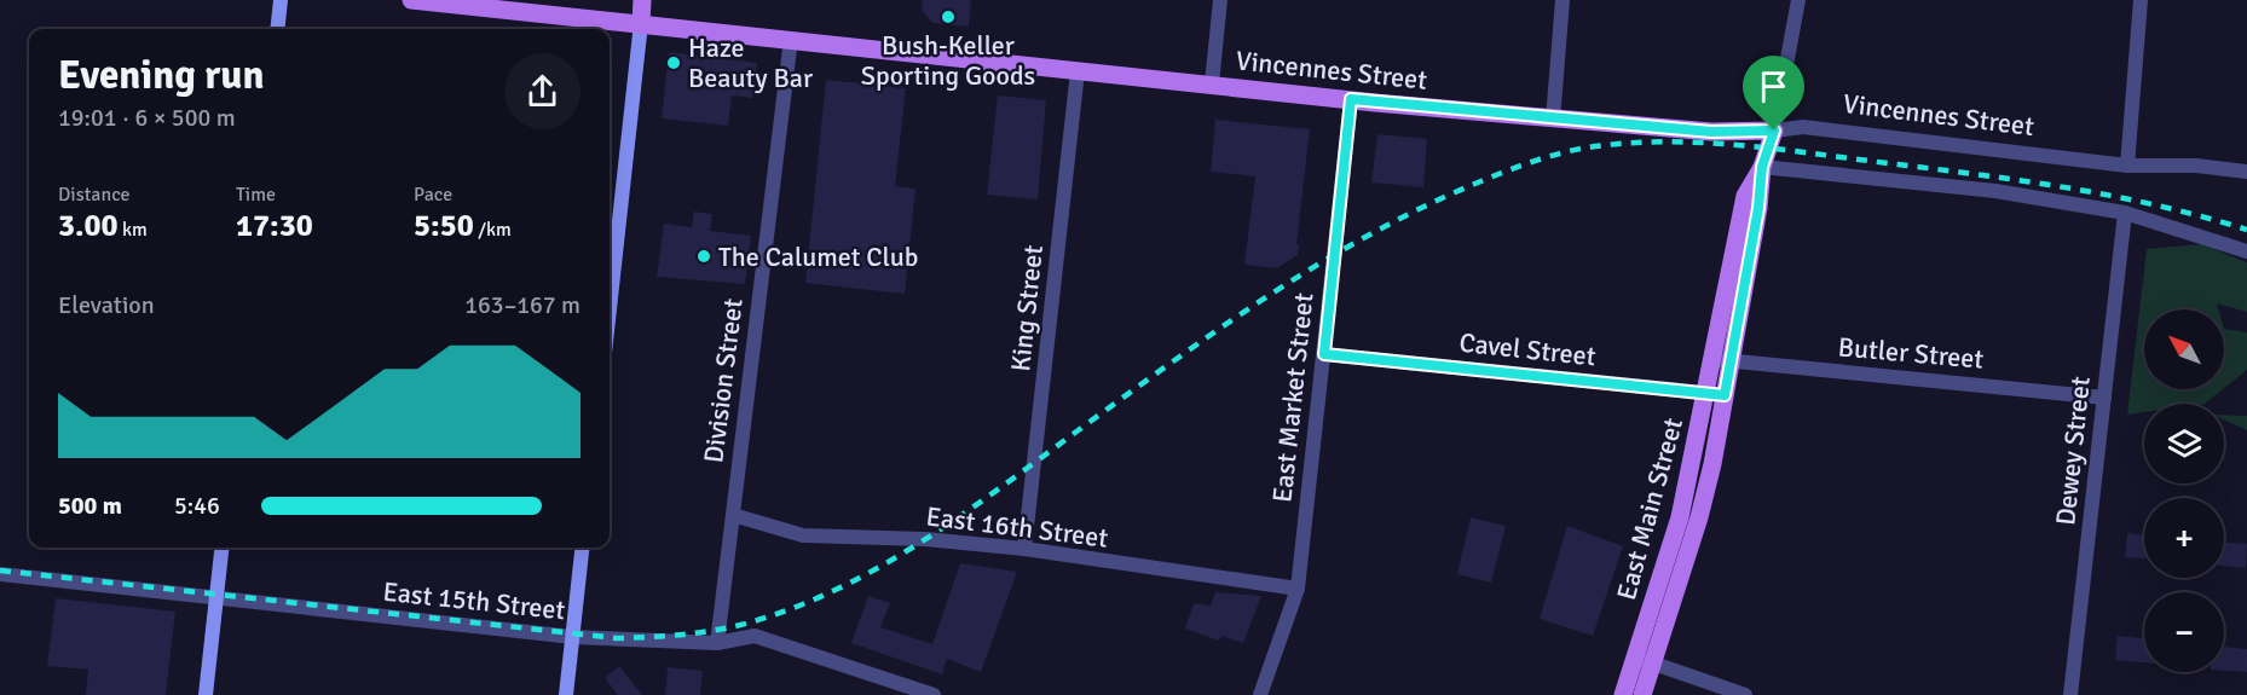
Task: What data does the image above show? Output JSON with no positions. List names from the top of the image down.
{
  "streets": {
    "main road": ["Vincennes Street", "East Main Street"],
    "street": [
      "King Street",
      "Cavel Street",
      "Butler Street",
      "Division Street",
      "East Market Street",
      "Dewey Street",
      "East 16th Street",
      "East 15th Street"
    ]
  },
  "crossings": [
    ["Vincennes Street", "King Street"],
    ["Vincennes Street", "Division Street"],
    ["Vincennes Street", "East Market Street"],
    ["Vincennes Street", "East Main Street"],
    ["King Street", "East 16th Street"],
    ["Cavel Street", "East Market Street"],
    ["Cavel Street", "East Main Street"],
    ["Butler Street", "Dewey Street"],
    ["Butler Street", "East Main Street"],
    ["Division Street", "East 16th Street"],
    ["Division Street", "East 15th Street"],
    ["East Market Street", "East 16th Street"]
  ],
  "places": ["Bush-Keller Sporting Goods", "Haze Beauty Bar", "The Calumet Club"],
  "north": "top left",
  "page": {
    "heading": ["Evening run", "19:01 · 6 × 500 m"],
    "stats": [
      ["Distance", "3.00 km"],
      ["Time", "17:30"],
      ["Pace", "5:50 /km"]
    ],
    "chart": ["Elevation", "163–167 m"],
    "map_buttons": ["+", "−"],
    "list": [
      {
        "name": "500 m",
        "note": "5:46"
      }
    ]
  }
}
